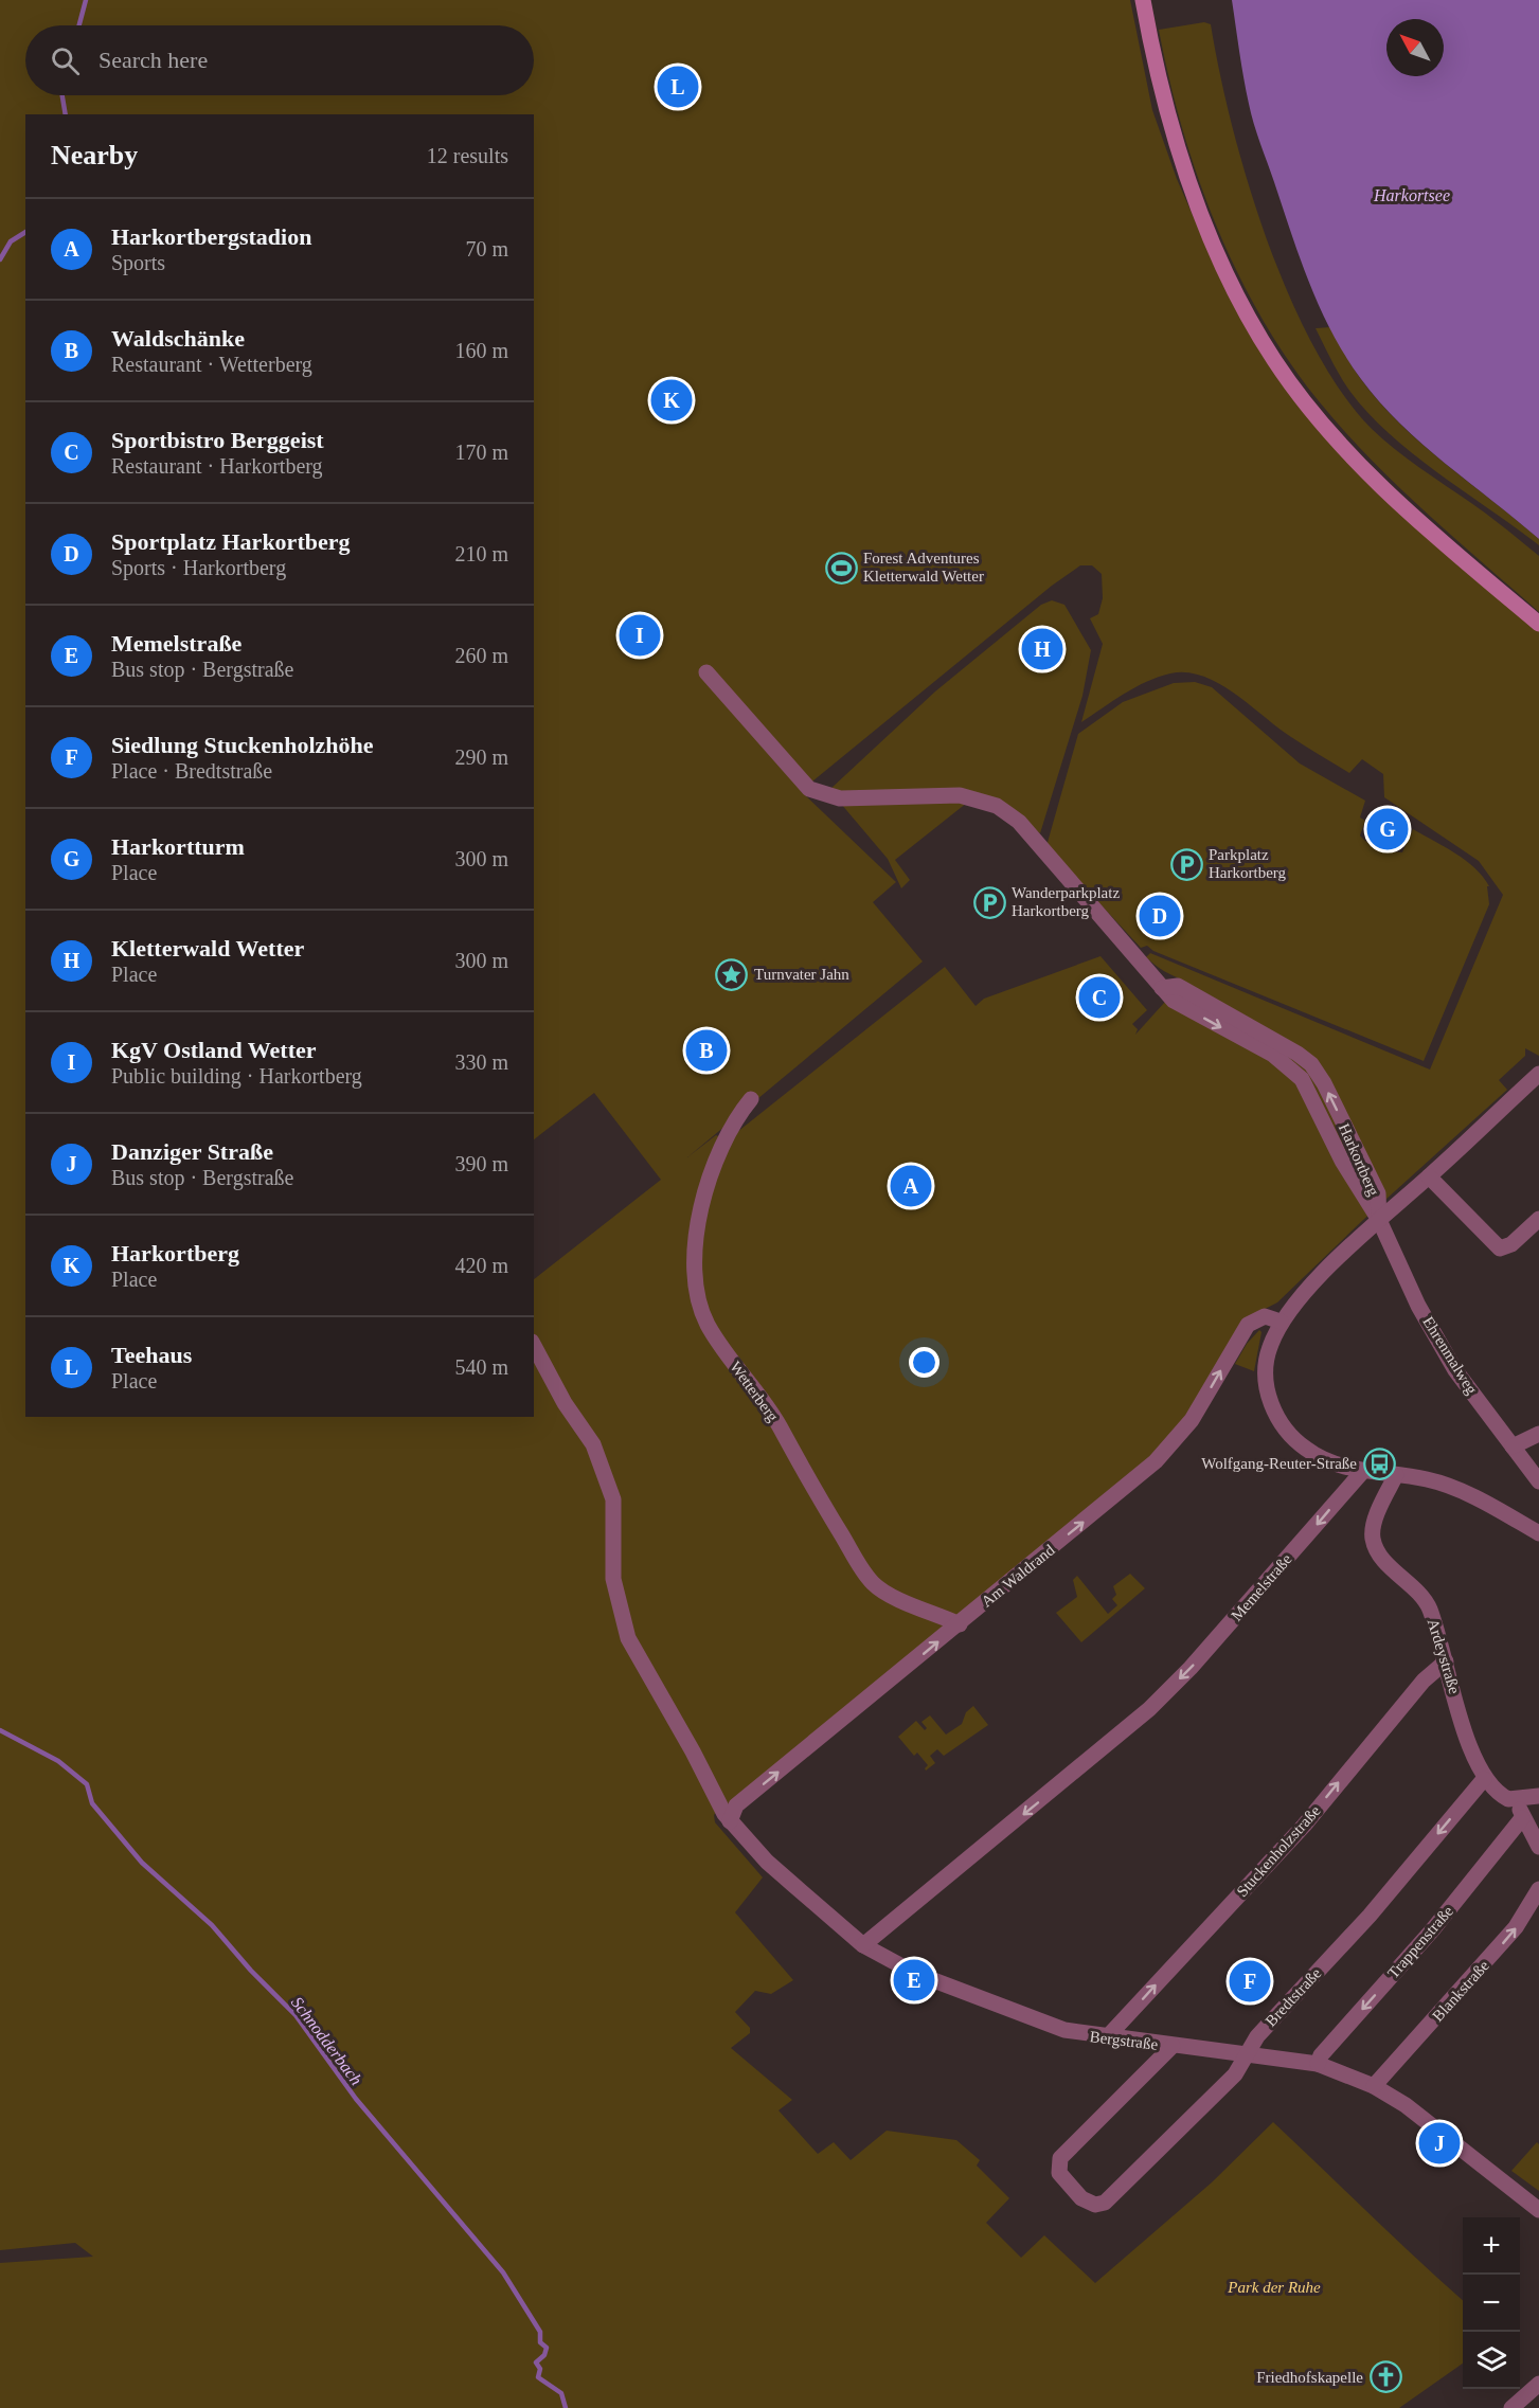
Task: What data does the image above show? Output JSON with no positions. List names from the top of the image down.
{
  "streets": {
    "street": [
      "Harkortberg",
      "Ehrenmalweg",
      "Wetterberg",
      "Am Waldrand",
      "Memelstraße",
      "Ardeystraße",
      "Stuckenholzstraße",
      "Trappenstraße",
      "Blankstraße",
      "Bredtstraße",
      "Bergstraße"
    ]
  },
  "crossings": [
    ["Harkortberg", "Ehrenmalweg"],
    ["Wetterberg", "Am Waldrand"],
    ["Am Waldrand", "Bergstraße"],
    ["Memelstraße", "Bergstraße"],
    ["Ardeystraße", "Stuckenholzstraße"],
    ["Ardeystraße", "Bredtstraße"],
    ["Stuckenholzstraße", "Bergstraße"],
    ["Trappenstraße", "Bergstraße"],
    ["Blankstraße", "Bergstraße"],
    ["Bredtstraße", "Bergstraße"]
  ],
  "one_way": [
    "Am Waldrand",
    "Memelstraße",
    "Stuckenholzstraße",
    "Trappenstraße",
    "Blankstraße",
    "Bredtstraße"
  ],
  "water": ["Harkortsee", "Schnodderbach"],
  "parks": ["Park der Ruhe"],
  "places": {
    "sports": ["Forest Adventures Kletterwald Wetter"],
    "parking": ["Parkplatz Harkortberg", "Wanderparkplatz Harkortberg"],
    "place": ["Turnvater Jahn"],
    "bus stop": ["Wolfgang-Reuter-Straße"],
    "church": ["Friedhofskapelle"]
  },
  "north": "top left",
  "page": {
    "search": "Search here",
    "pins": [
      "L",
      "K",
      "I",
      "H",
      "G",
      "D",
      "C",
      "B",
      "A",
      "E",
      "F",
      "J"
    ],
    "heading": ["Nearby", "12 results"],
    "list": [
      {
        "mark": "A",
        "name": "Harkortbergstadion",
        "note": "Sports",
        "value": "70 m"
      },
      {
        "mark": "B",
        "name": "Waldschänke",
        "note": "Restaurant · Wetterberg",
        "value": "160 m"
      },
      {
        "mark": "C",
        "name": "Sportbistro Berggeist",
        "note": "Restaurant · Harkortberg",
        "value": "170 m"
      },
      {
        "mark": "D",
        "name": "Sportplatz Harkortberg",
        "note": "Sports · Harkortberg",
        "value": "210 m"
      },
      {
        "mark": "E",
        "name": "Memelstraße",
        "note": "Bus stop · Bergstraße",
        "value": "260 m"
      },
      {
        "mark": "F",
        "name": "Siedlung Stuckenholzhöhe",
        "note": "Place · Bredtstraße",
        "value": "290 m"
      },
      {
        "mark": "G",
        "name": "Harkortturm",
        "note": "Place",
        "value": "300 m"
      },
      {
        "mark": "H",
        "name": "Kletterwald Wetter",
        "note": "Place",
        "value": "300 m"
      },
      {
        "mark": "I",
        "name": "KgV Ostland Wetter",
        "note": "Public building · Harkortberg",
        "value": "330 m"
      },
      {
        "mark": "J",
        "name": "Danziger Straße",
        "note": "Bus stop · Bergstraße",
        "value": "390 m"
      },
      {
        "mark": "K",
        "name": "Harkortberg",
        "note": "Place",
        "value": "420 m"
      },
      {
        "mark": "L",
        "name": "Teehaus",
        "note": "Place",
        "value": "540 m"
      }
    ],
    "map_buttons": ["+", "−"]
  }
}
